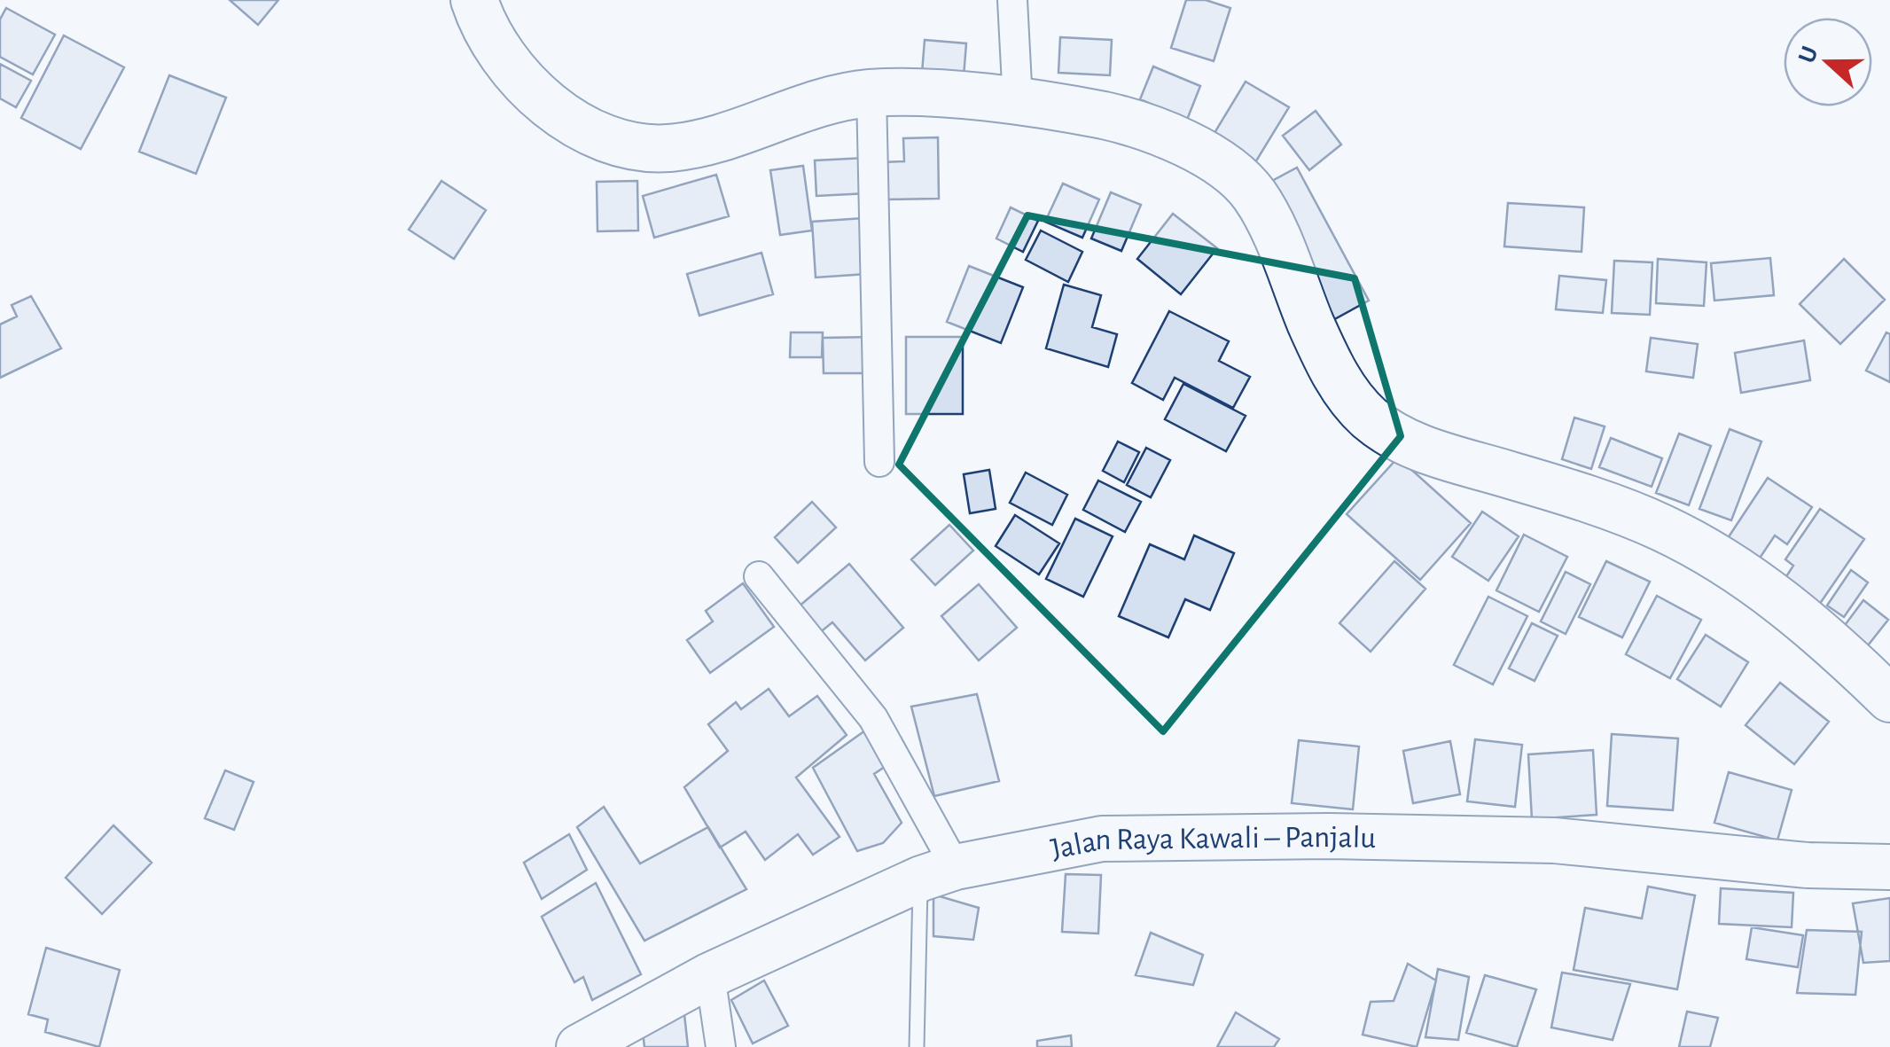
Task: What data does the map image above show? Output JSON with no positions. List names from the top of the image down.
{
  "streets": {
    "main road": ["Jalan Raya Kawali – Panjalu"]
  },
  "north": "left"
}
